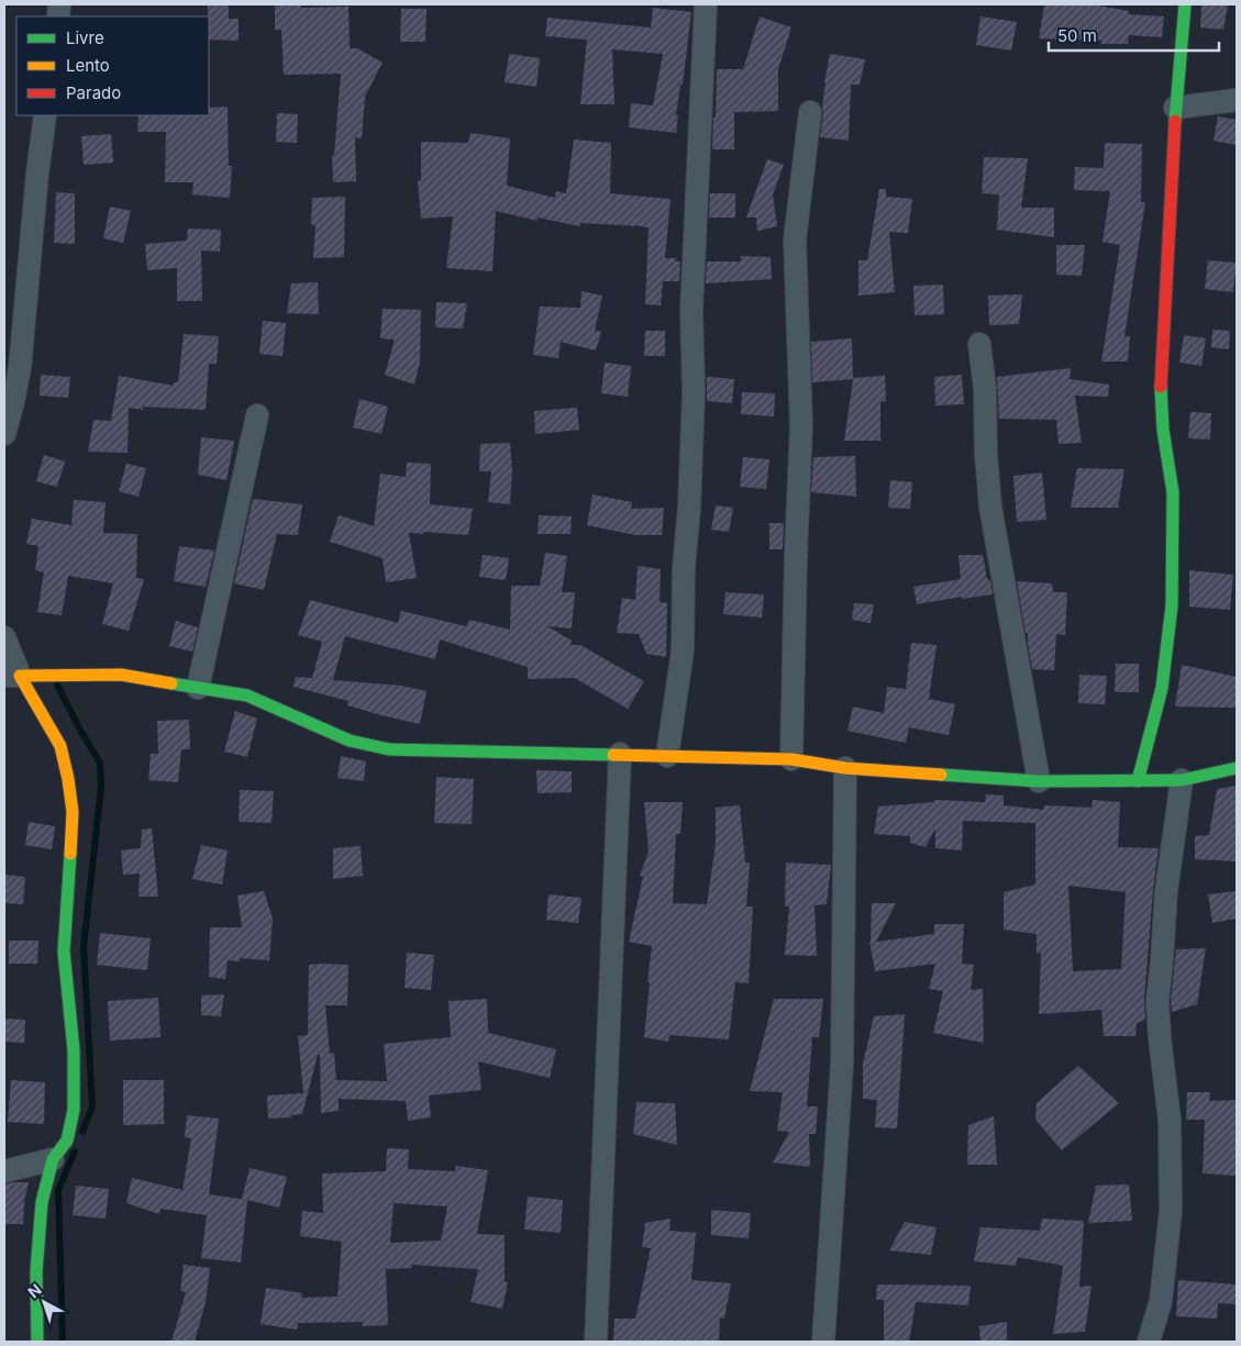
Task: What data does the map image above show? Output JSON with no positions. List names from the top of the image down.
{
  "legend": ["Livre", "Lento", "Parado"],
  "scale_bar": "50 m",
  "north": "top left"
}
